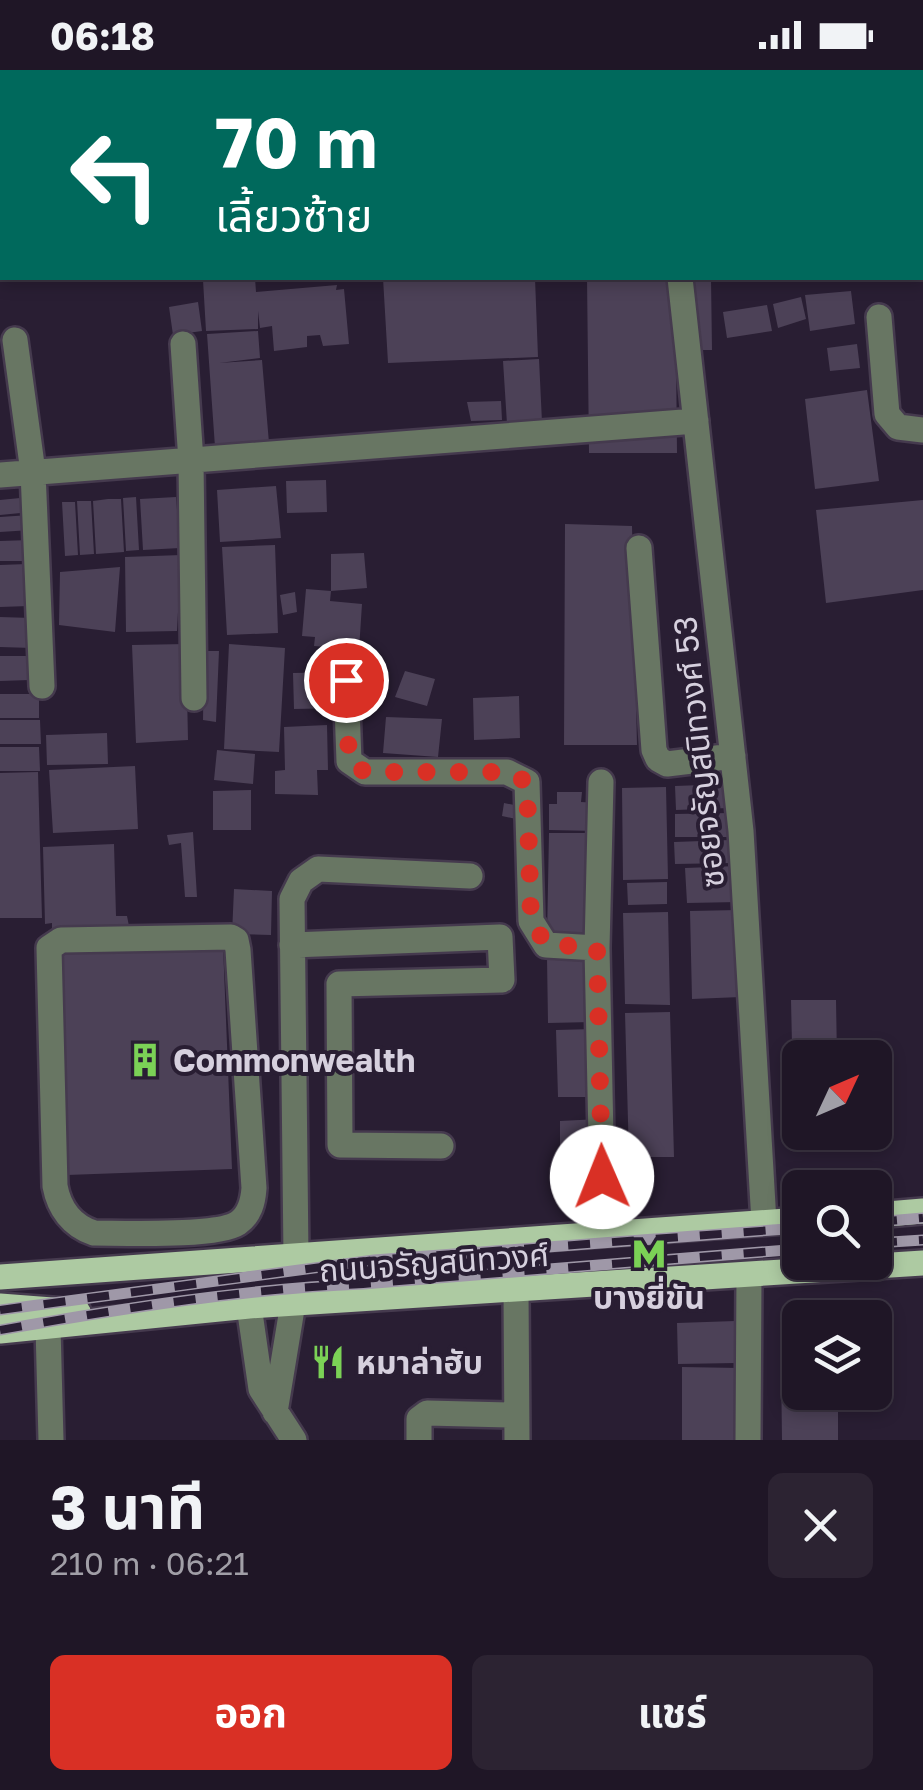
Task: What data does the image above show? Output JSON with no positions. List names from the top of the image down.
{
  "streets": {
    "main road": ["ถนนจรัญสนิทวงศ์"],
    "street": ["ซอยจรัญสนิทวงศ์ 53"]
  },
  "crossings": [
    ["ซอยจรัญสนิทวงศ์ 53", "ถนนจรัญสนิทวงศ์"]
  ],
  "places": {
    "building": ["Commonwealth"],
    "metro station": ["บางยี่ขัน"],
    "restaurant": ["หมาล่าฮับ"]
  },
  "north": "top right",
  "page": {
    "status": "06:18",
    "turn": ["70 m", "เลี้ยวซ้าย"],
    "heading": ["3 นาที", "210 m · 06:21"],
    "buttons": ["ออก", "แชร์"]
  }
}
